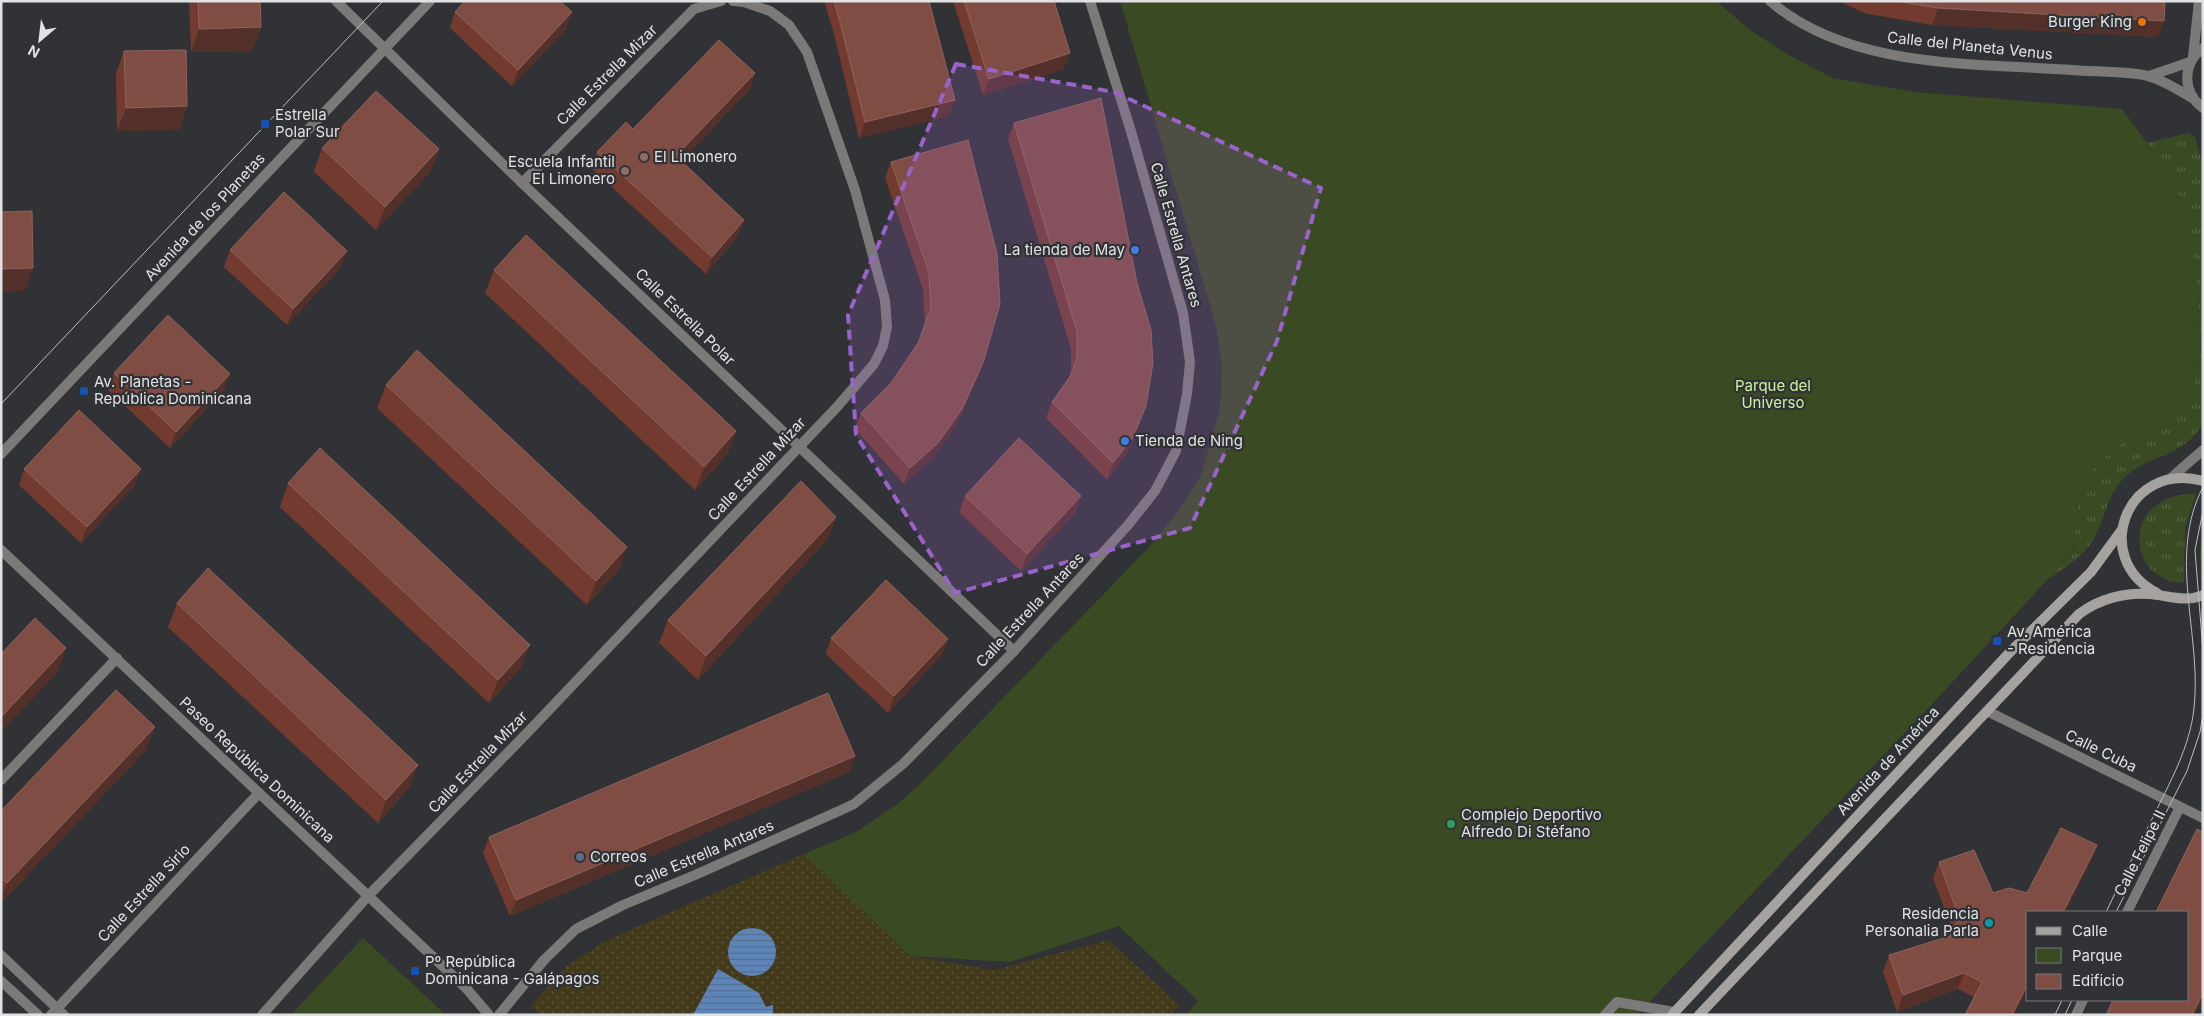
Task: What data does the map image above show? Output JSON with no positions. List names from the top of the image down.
{
  "streets": {
    "main road": ["Avenida de América"],
    "street": [
      "Calle del Planeta Venus",
      "Calle Estrella Mizar",
      "Avenida de los Planetas",
      "Calle Estrella Antares",
      "Calle Estrella Polar",
      "Calle Cuba",
      "Paseo República Dominicana",
      "Calle Felipe II",
      "Calle Estrella Sirio"
    ]
  },
  "crossings": [
    ["Calle Estrella Mizar", "Calle Estrella Polar"],
    ["Calle Estrella Mizar", "Paseo República Dominicana"],
    ["Avenida de los Planetas", "Calle Estrella Polar"],
    ["Calle Estrella Antares", "Calle Estrella Polar"],
    ["Calle Cuba", "Avenida de América"],
    ["Calle Cuba", "Calle Felipe II"],
    ["Paseo República Dominicana", "Calle Estrella Sirio"]
  ],
  "parks": ["Parque del Universo"],
  "places": {
    "other": [
      "Burger King",
      "El Limonero",
      "Escuela Infantil El Limonero",
      "La tienda de May",
      "Tienda de Ning",
      "Complejo Deportivo Alfredo Di Stéfano",
      "Correos",
      "Residencia Personalia Parla"
    ],
    "transit": [
      "Estrella Polar Sur",
      "Av. Planetas - República Dominicana",
      "Av. América - Residencia",
      "Pº República Dominicana - Galápagos"
    ]
  },
  "legend": ["Calle", "Parque", "Edificio"],
  "north": "bottom left"
}
